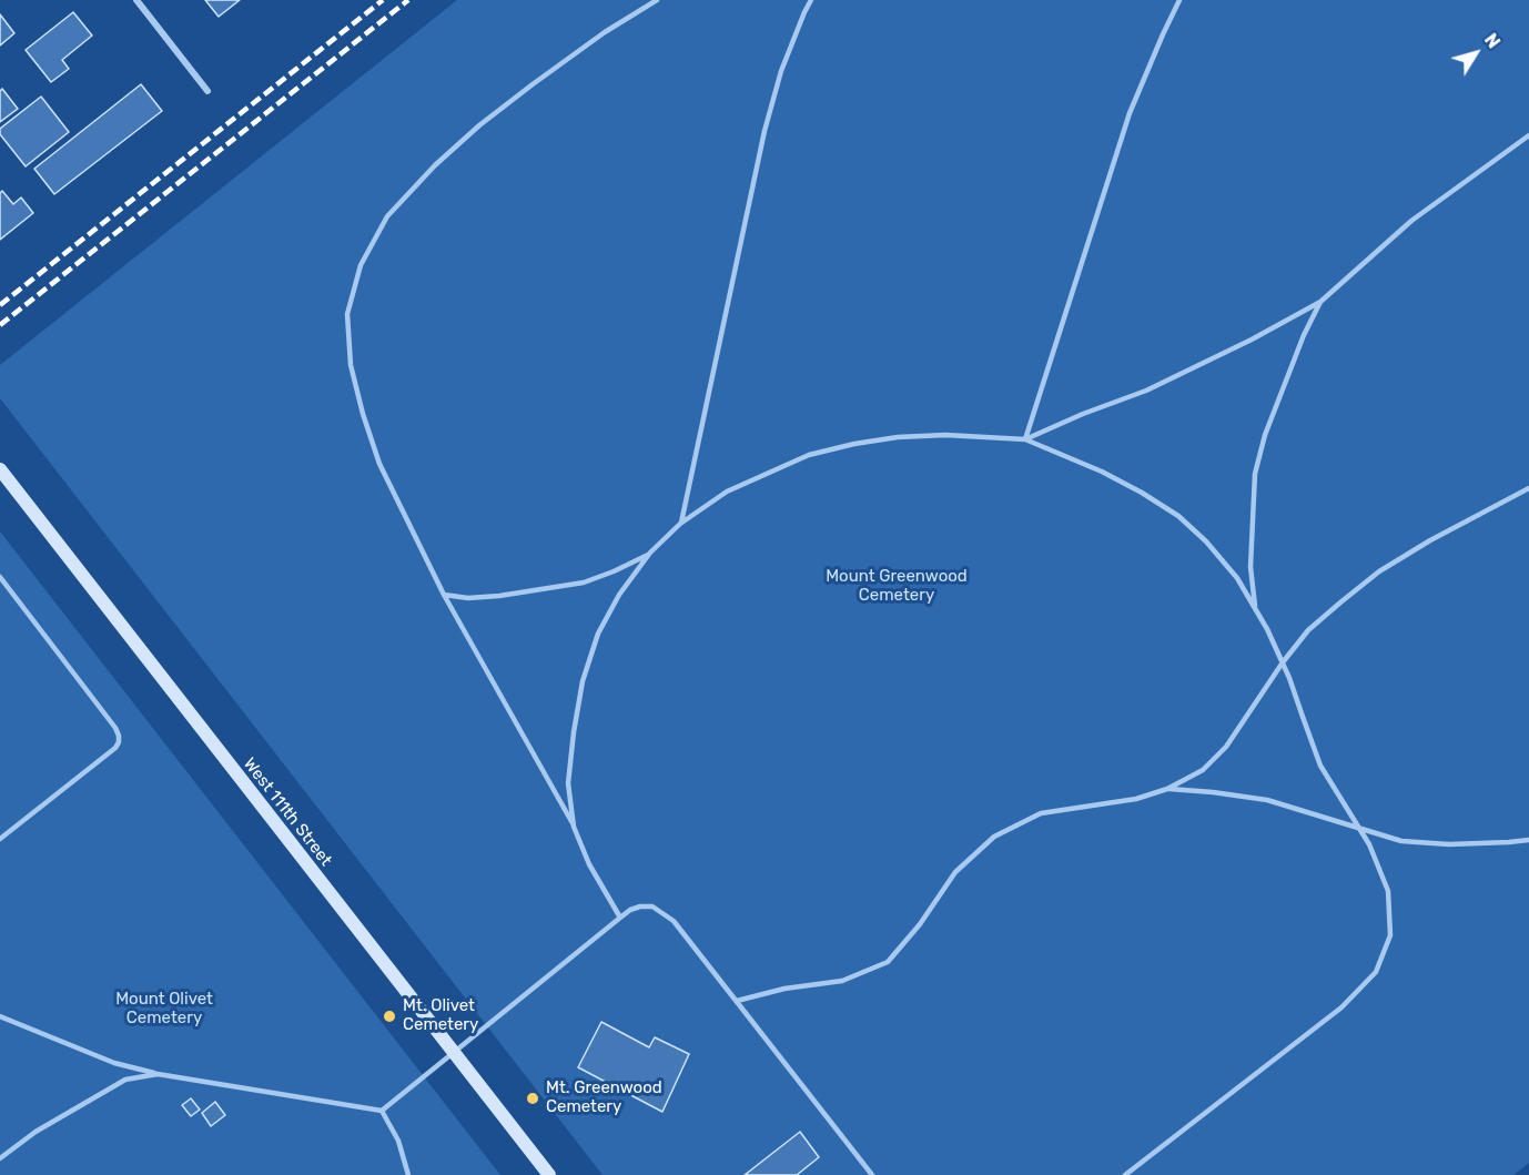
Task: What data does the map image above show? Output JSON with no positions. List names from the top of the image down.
{
  "streets": {
    "main road": ["West 111th Street"]
  },
  "parks": ["Mount Greenwood Cemetery", "Mount Olivet Cemetery"],
  "places": ["Mt. Olivet Cemetery", "Mt. Greenwood Cemetery"],
  "north": "top right"
}
